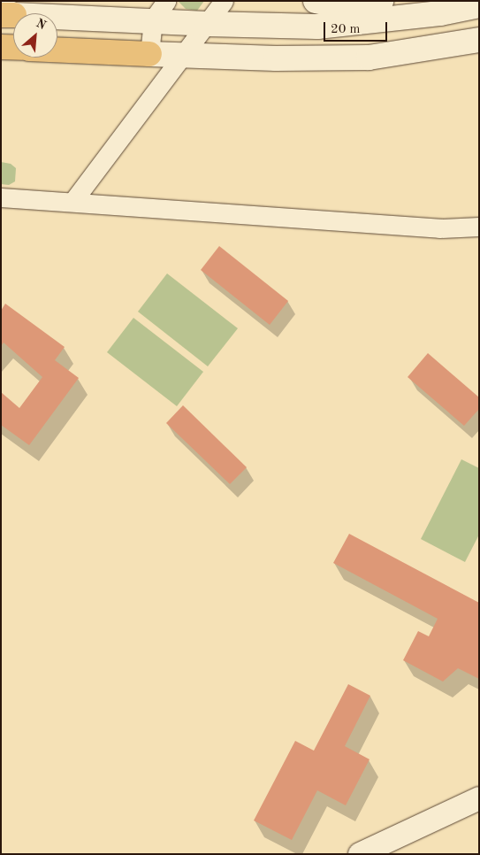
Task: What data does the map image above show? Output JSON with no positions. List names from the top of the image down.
{
  "scale_bar": "20 m",
  "north": "top right"
}
